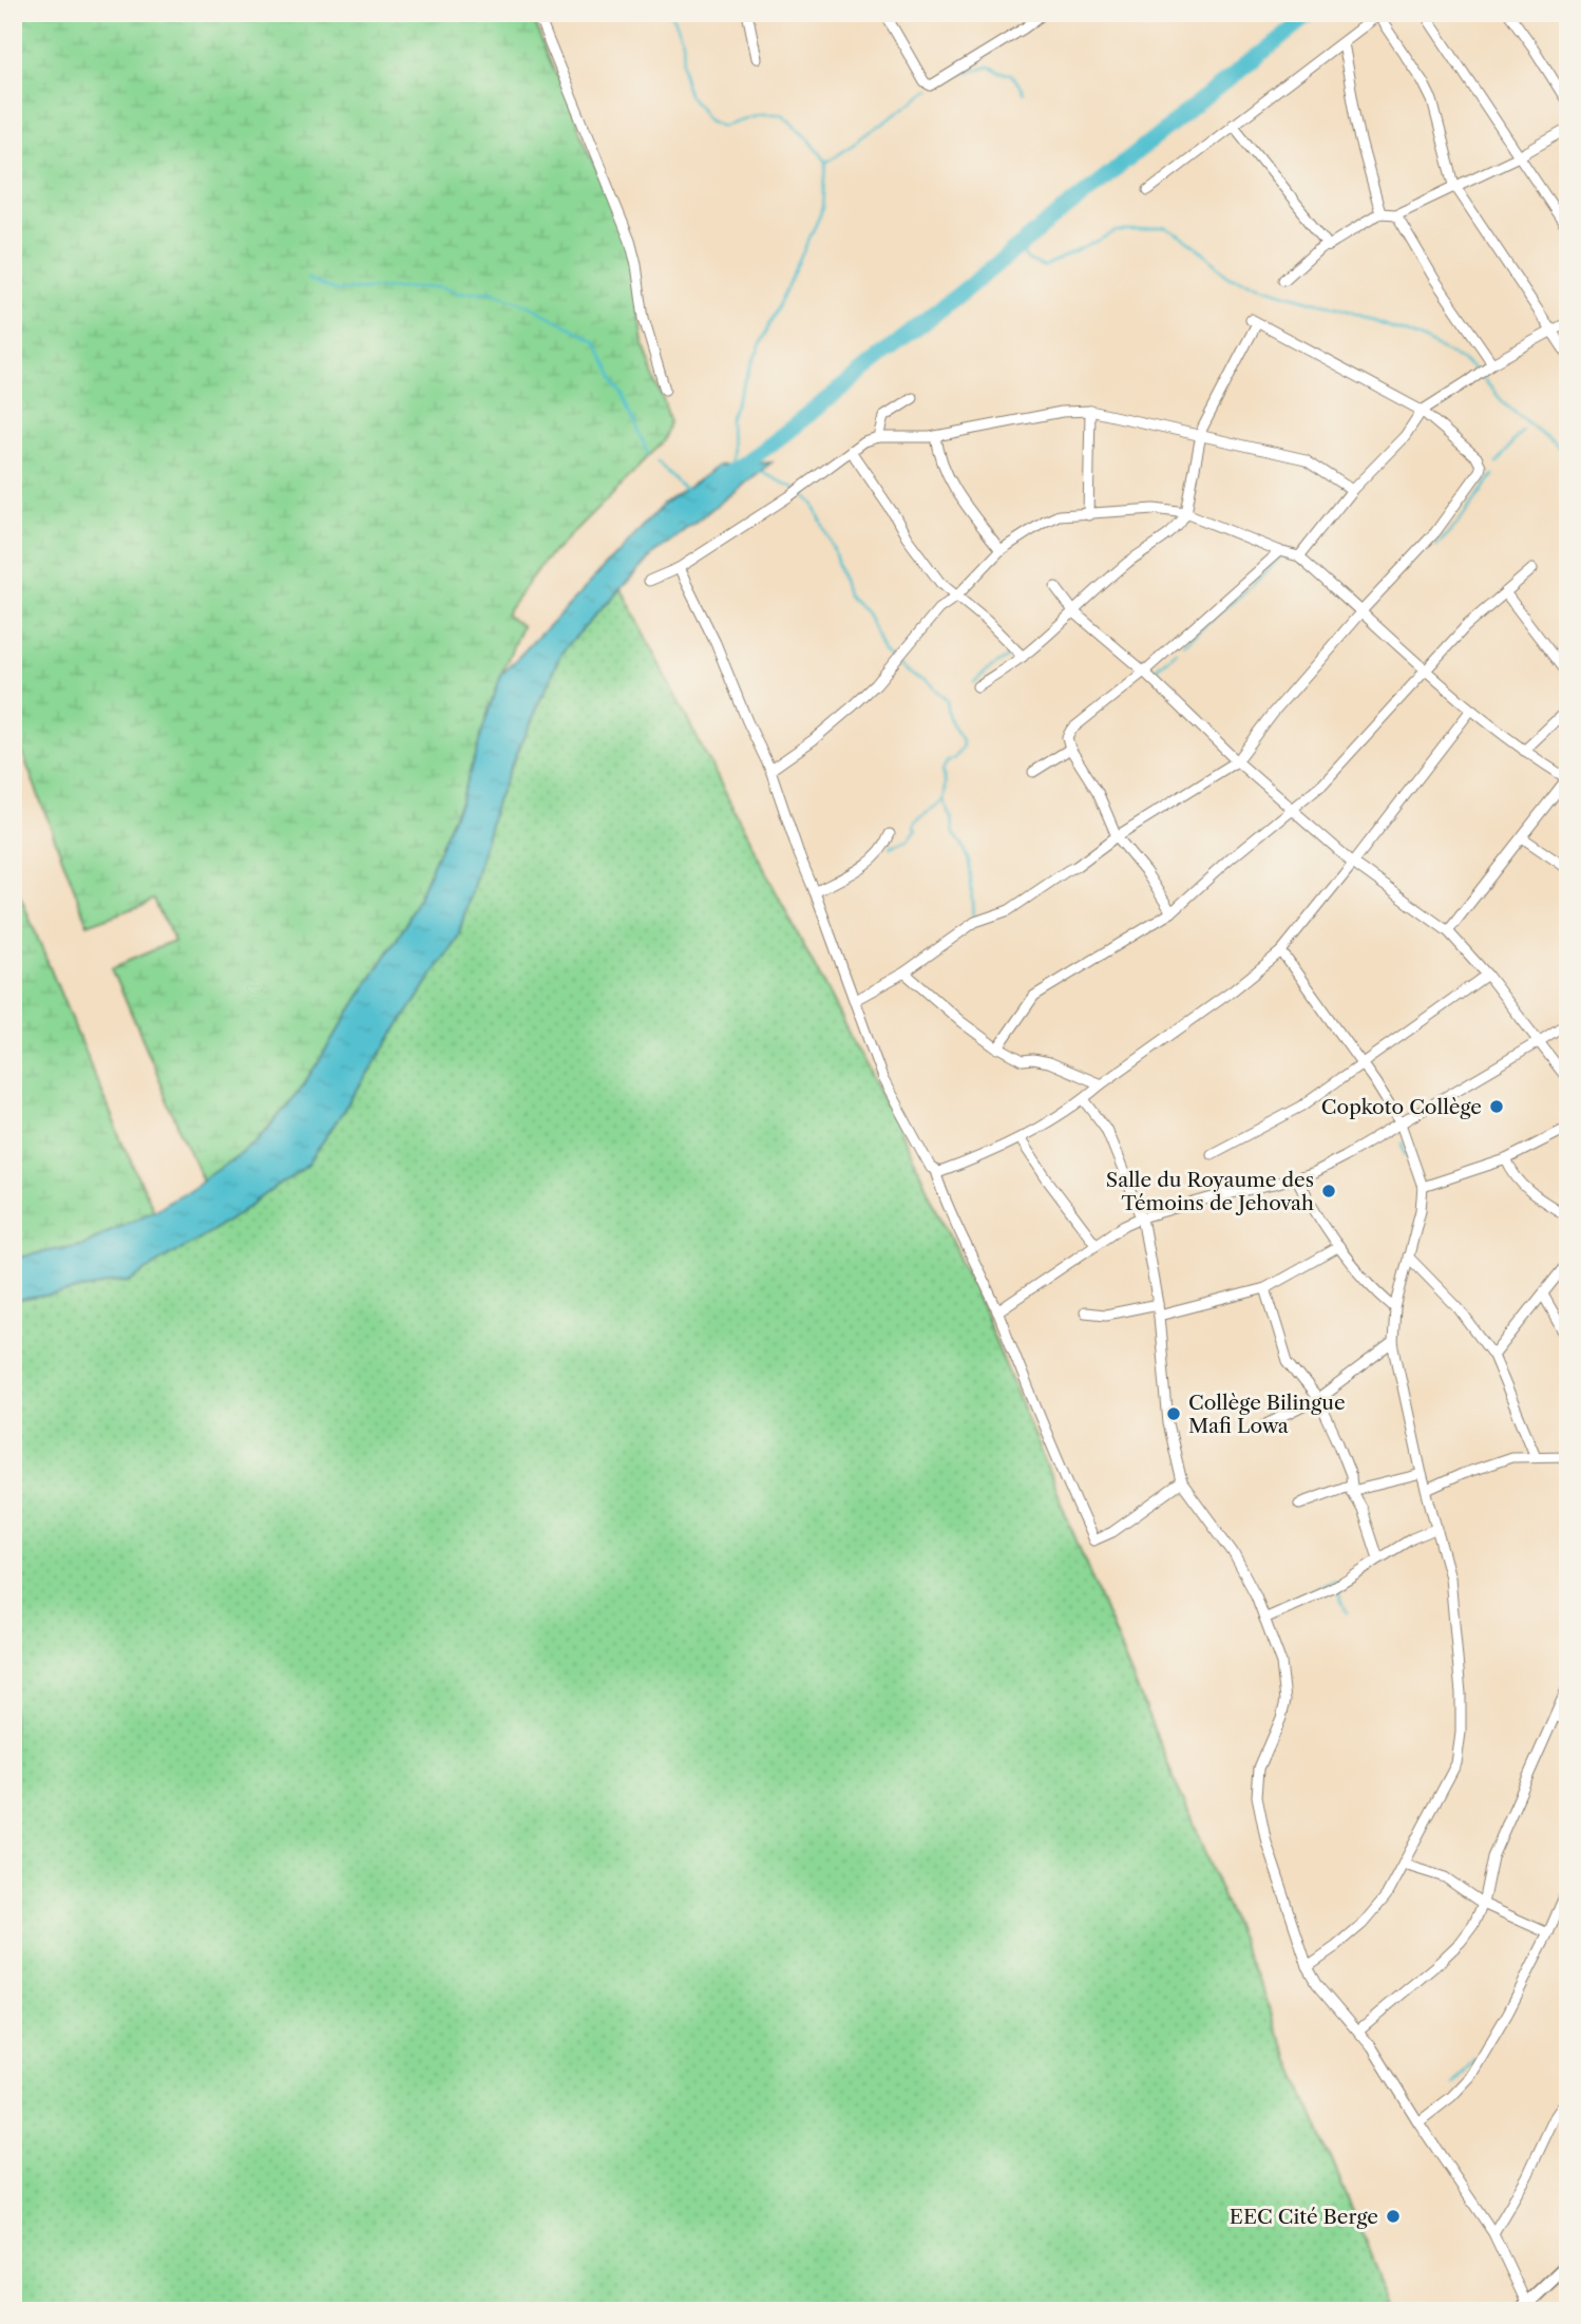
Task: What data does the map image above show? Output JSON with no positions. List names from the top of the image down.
{
  "places": [
    "Copkoto Collège",
    "Salle du Royaume des Témoins de Jehovah",
    "Collège Bilingue Mafi Lowa",
    "EEC Cité Berge"
  ]
}
